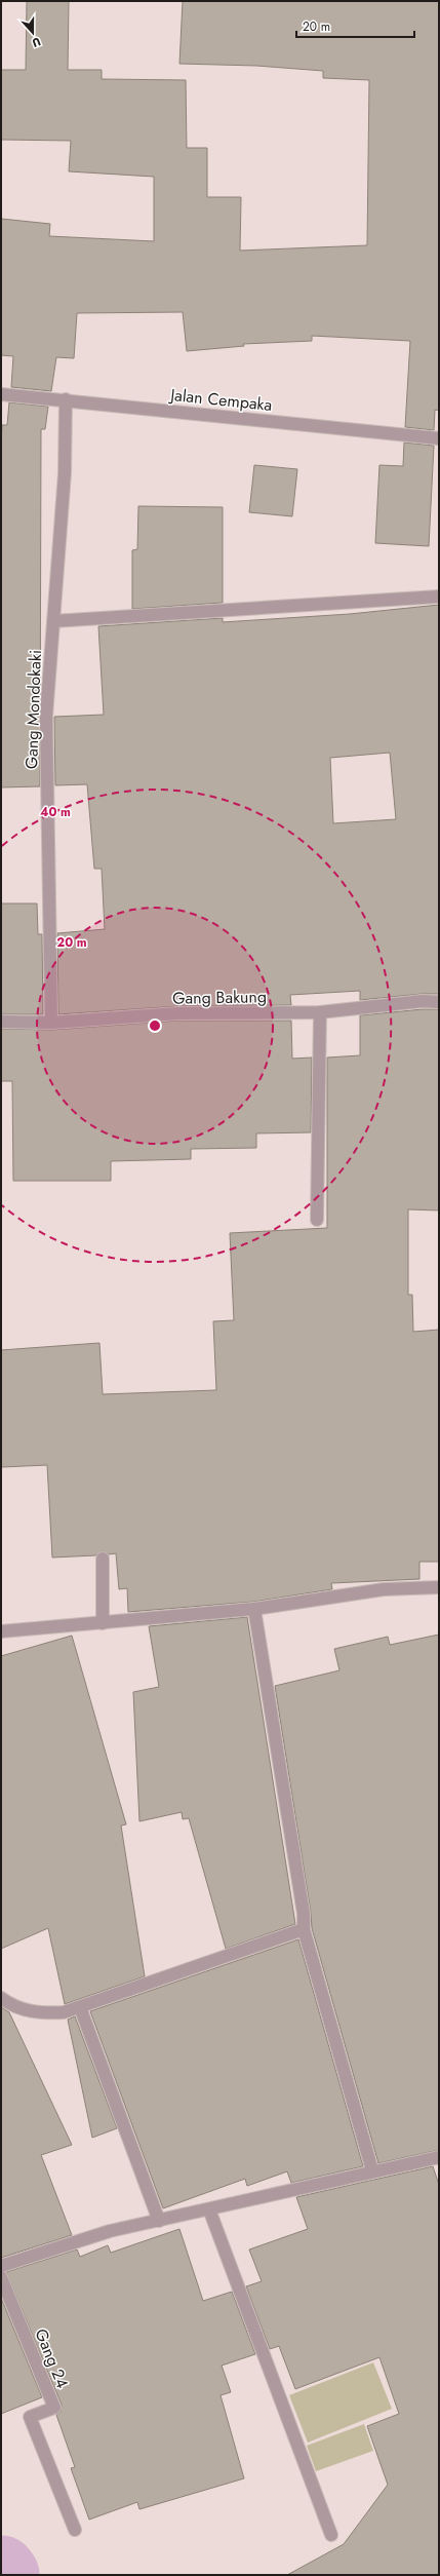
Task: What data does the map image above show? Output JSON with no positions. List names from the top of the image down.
{
  "streets": {
    "street": [
      "Jalan Cempaka",
      "Gang Mondokaki",
      "Gang Bakung",
      "Gang 24"
    ]
  },
  "crossings": [
    ["Jalan Cempaka", "Gang Mondokaki"],
    ["Gang Mondokaki", "Gang Bakung"]
  ],
  "scale_bar": "20 m",
  "north": "bottom",
  "rings": ["40 m", "20 m"]
}
